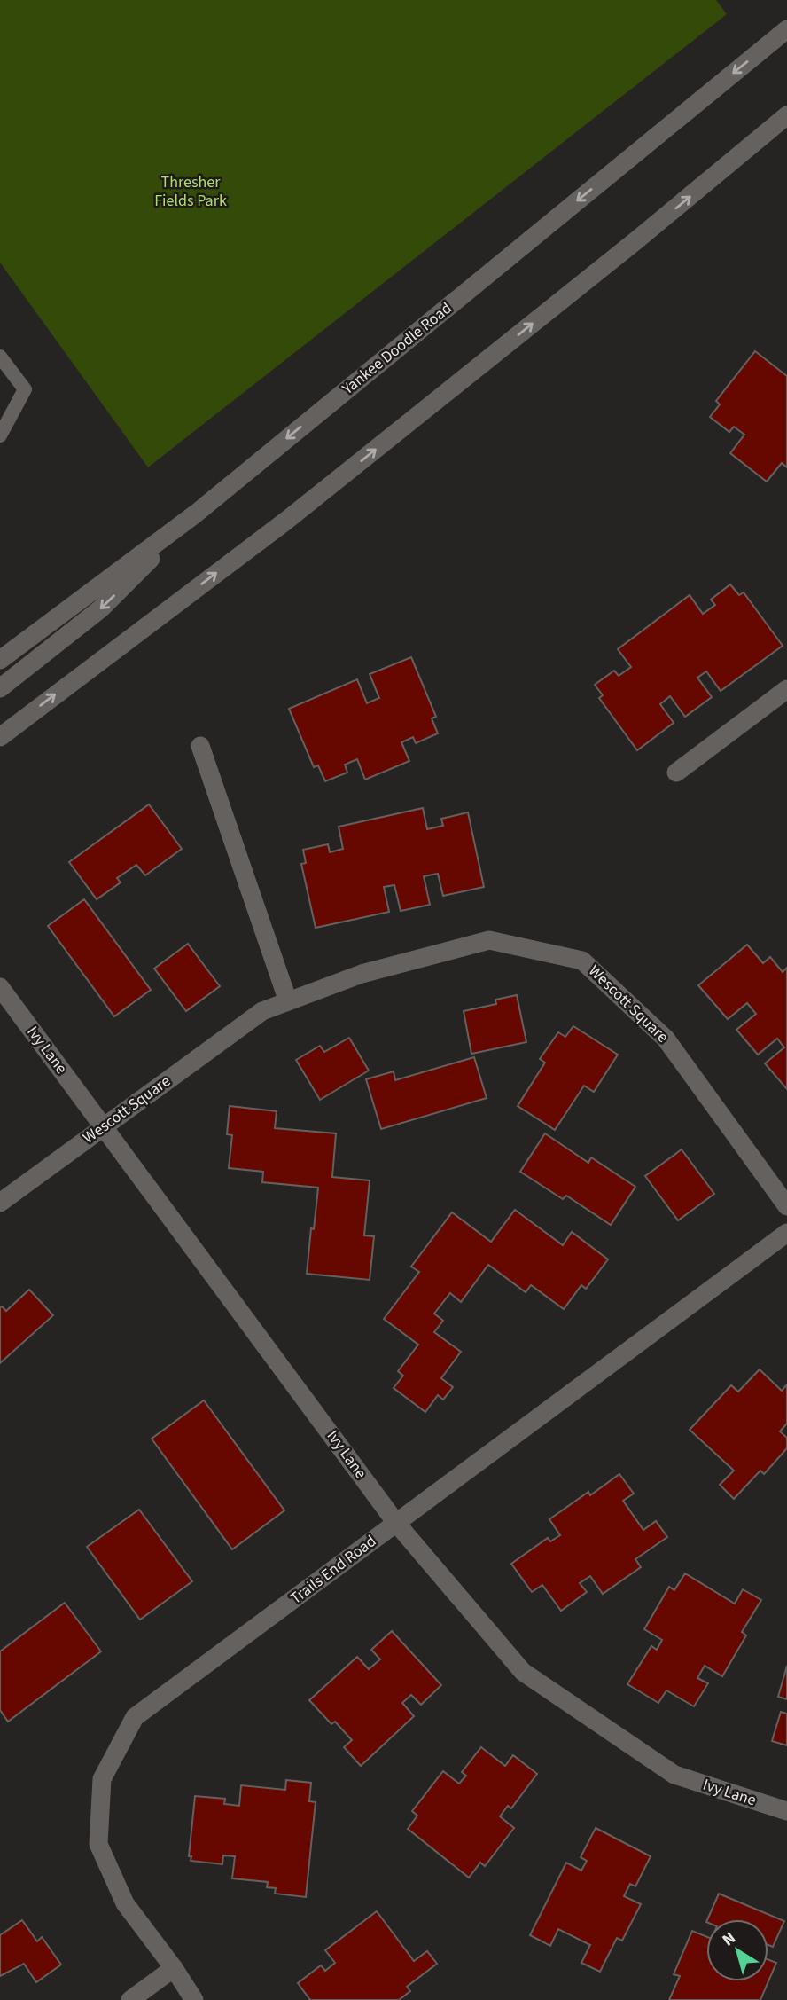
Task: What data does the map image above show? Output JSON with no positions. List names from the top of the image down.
{
  "streets": {
    "street": [
      "Yankee Doodle Road",
      "Wescott Square",
      "Ivy Lane",
      "Trails End Road"
    ]
  },
  "crossings": [
    ["Wescott Square", "Ivy Lane"],
    ["Ivy Lane", "Trails End Road"]
  ],
  "parks": ["Thresher Fields Park"],
  "north": "top left"
}
